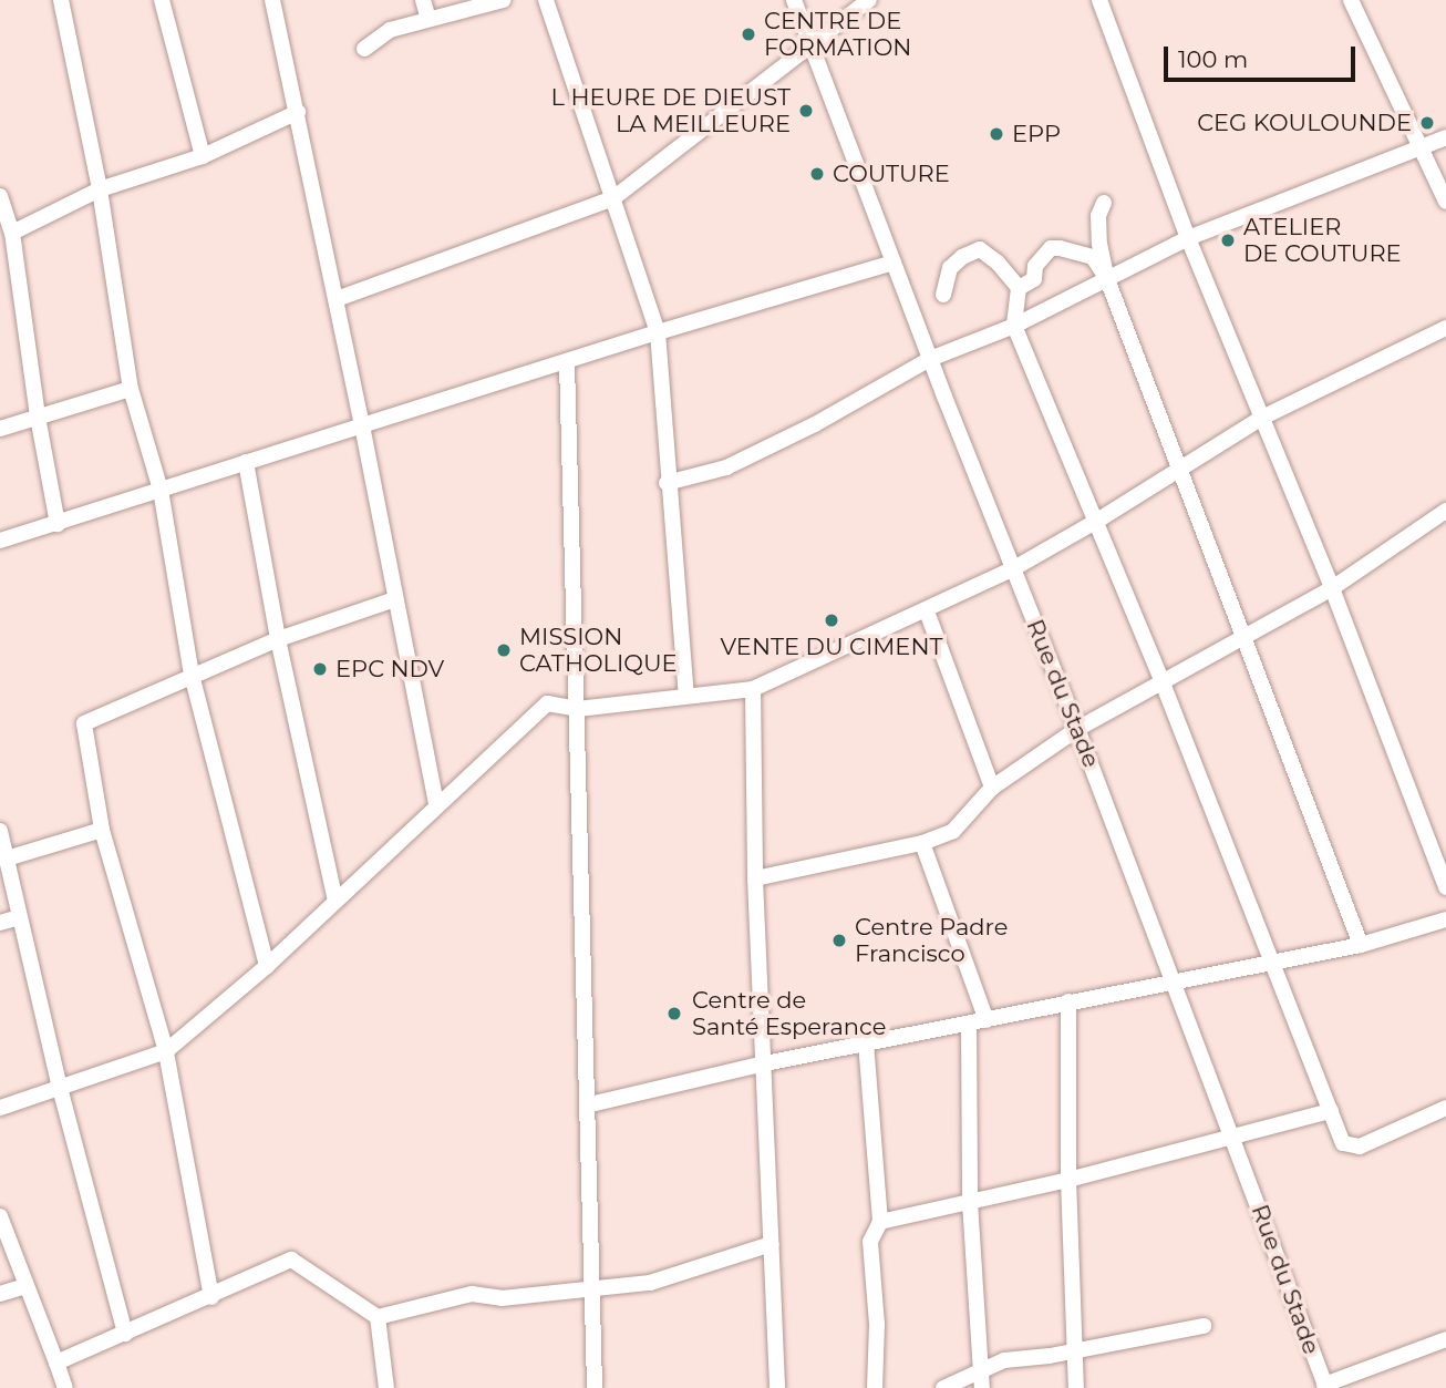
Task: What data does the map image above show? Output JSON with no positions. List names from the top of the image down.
{
  "streets": {
    "street": ["Rue du Stade"]
  },
  "places": [
    "CENTRE DE FORMATION",
    "L HEURE DE DIEUST LA MEILLEURE",
    "CEG KOULOUNDE",
    "EPP",
    "COUTURE",
    "ATELIER DE COUTURE",
    "VENTE DU CIMENT",
    "MISSION CATHOLIQUE",
    "EPC NDV",
    "Centre Padre Francisco",
    "Centre de Santé Esperance"
  ],
  "scale_bar": "100 m"
}
